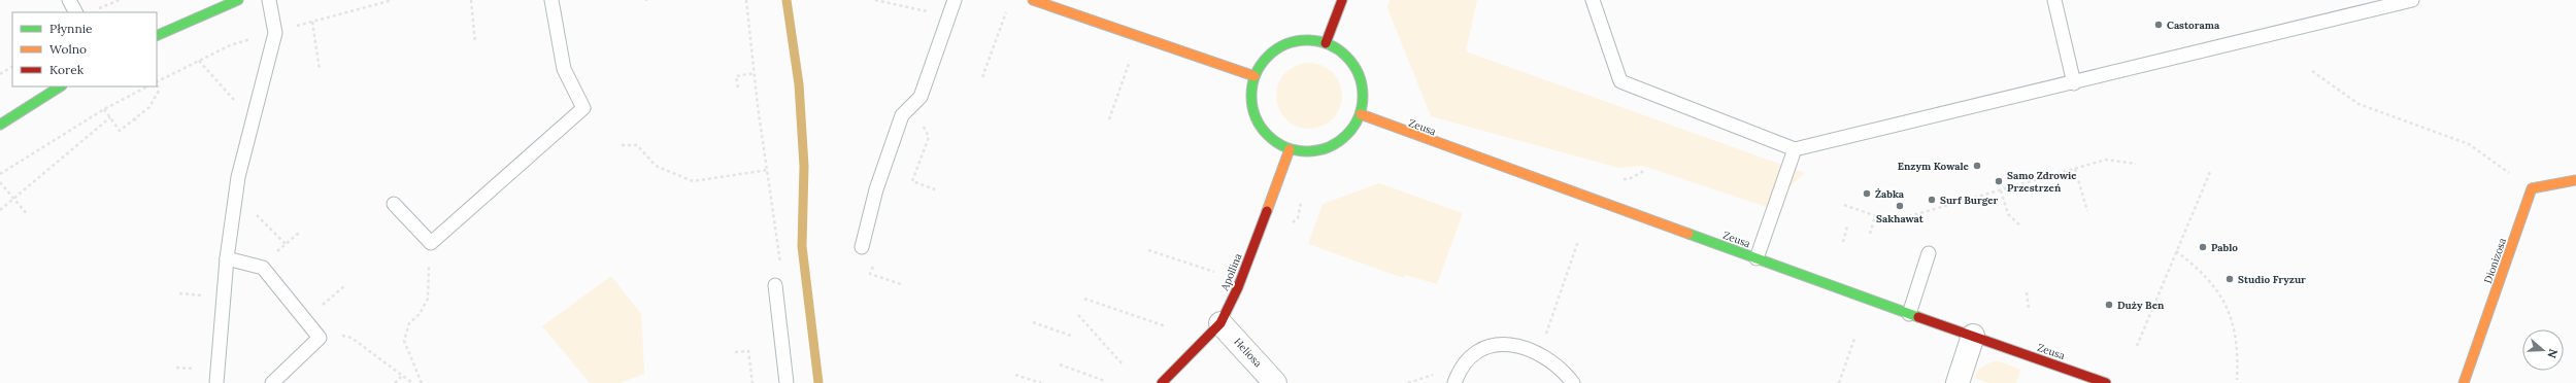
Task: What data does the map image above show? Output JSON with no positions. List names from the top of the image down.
{
  "streets": {
    "street": [
      "Zeusa",
      "Dionizosa",
      "Apollina",
      "Heliosa"
    ]
  },
  "crossings": [
    ["Zeusa", "Apollina"],
    ["Apollina", "Heliosa"]
  ],
  "places": [
    "Castorama",
    "Enzym Kowale",
    "Samo Zdrowie Przestrzeń",
    "Żabka",
    "Surf Burger",
    "Sakhawat",
    "Pablo",
    "Studio Fryzur",
    "Duży Ben"
  ],
  "legend": ["Płynnie", "Wolno", "Korek"],
  "north": "right"
}
